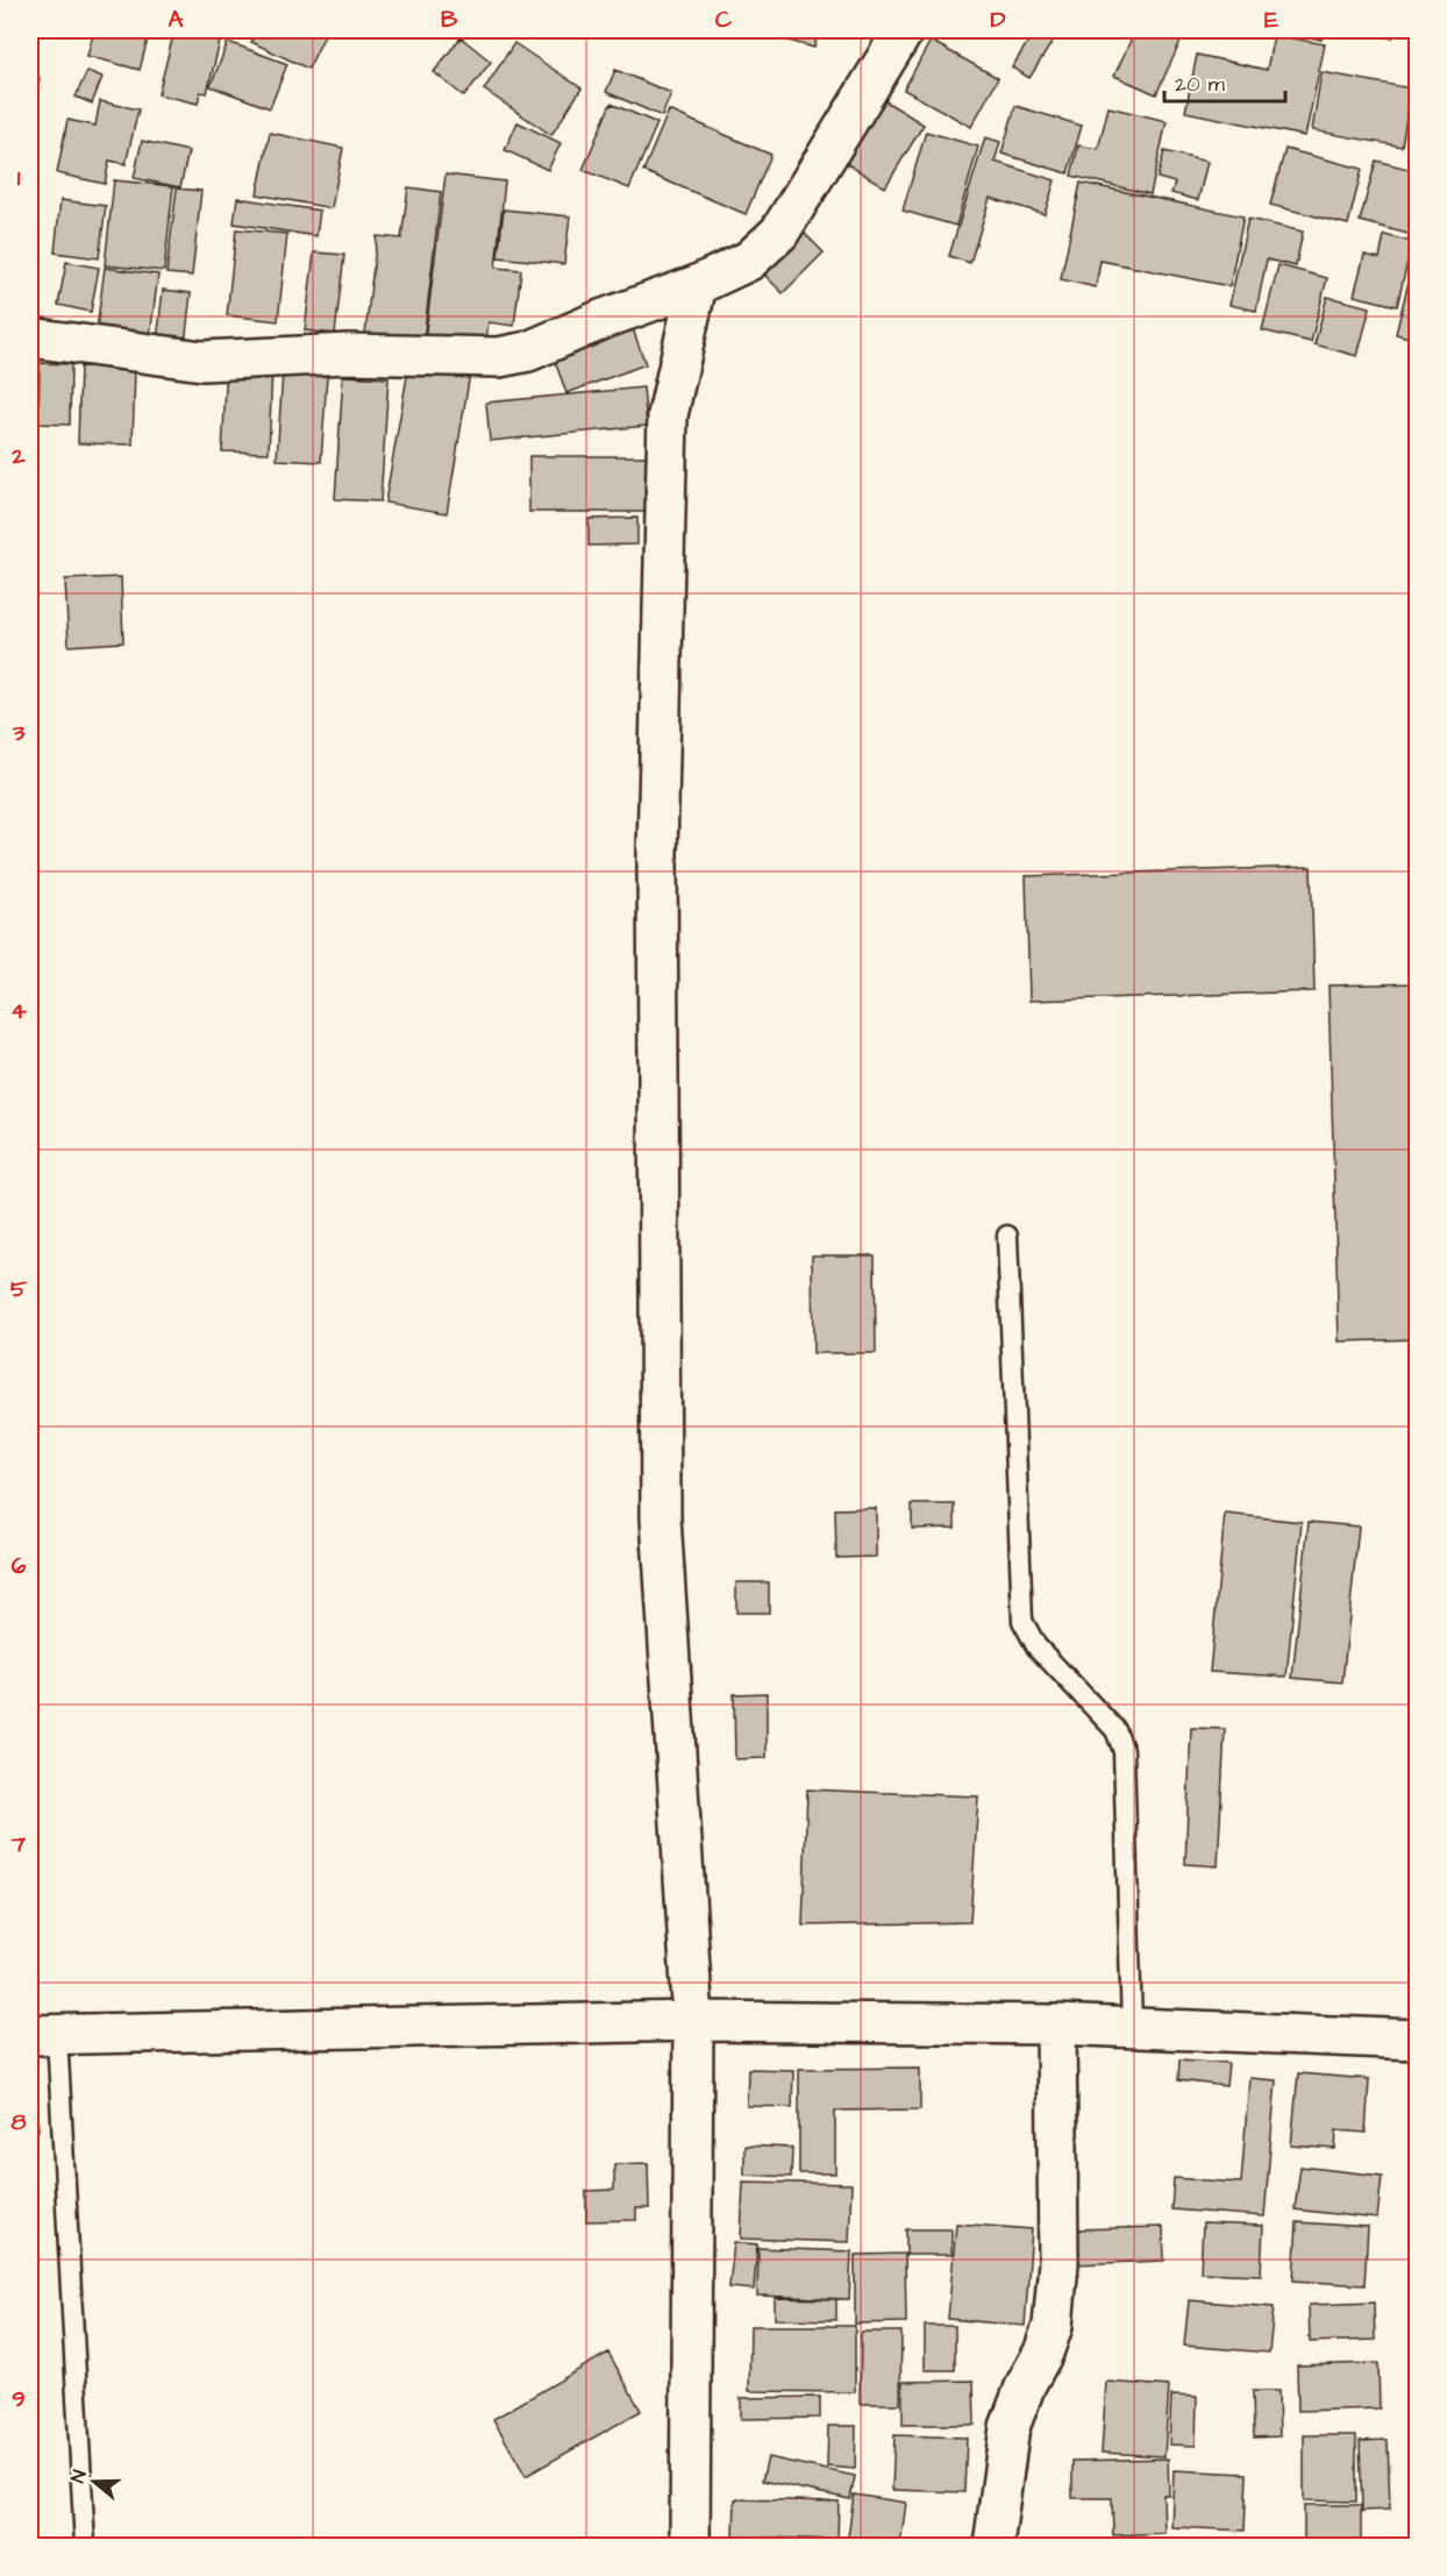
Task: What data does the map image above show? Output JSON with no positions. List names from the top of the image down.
{
  "scale_bar": "20 m",
  "north": "left",
  "grid": {
    "columns": [
      "A",
      "B",
      "C",
      "D",
      "E"
    ],
    "rows": [
      "1",
      "2",
      "3",
      "4",
      "5",
      "6",
      "7",
      "8",
      "9"
    ]
  }
}
